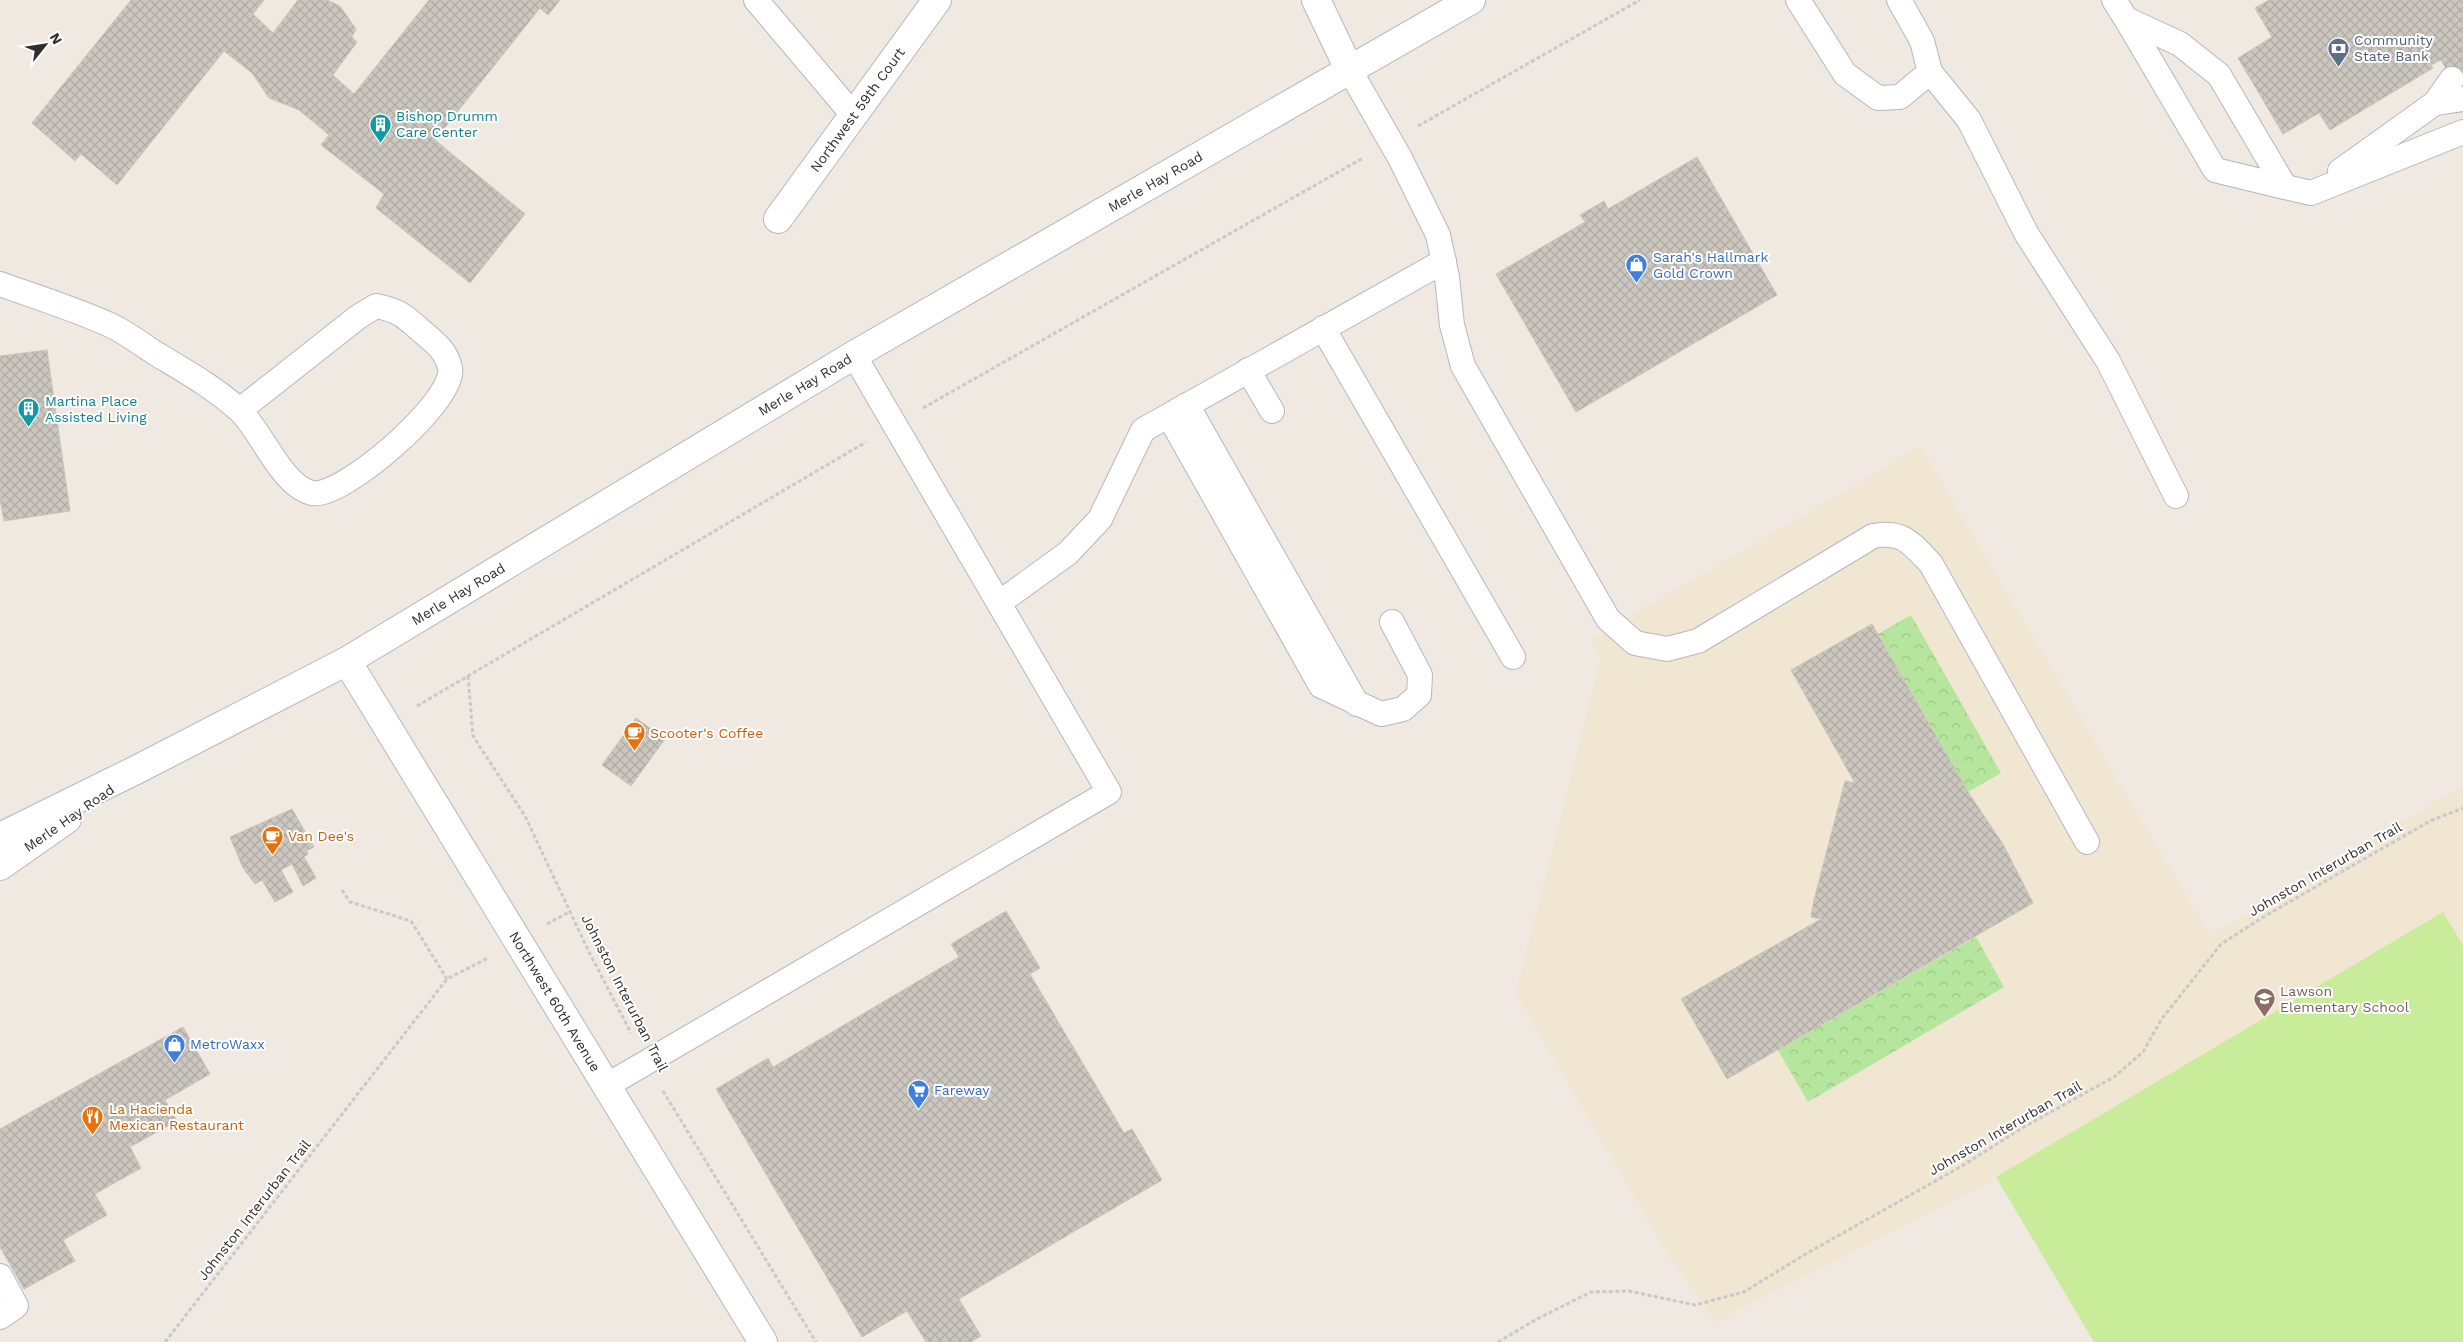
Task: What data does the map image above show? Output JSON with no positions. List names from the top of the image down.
{
  "streets": {
    "main road": ["Northwest 59th Court", "Merle Hay Road", "Northwest 60th Avenue"],
    "path": ["Johnston Interurban Trail"]
  },
  "crossings": [
    ["Merle Hay Road", "Northwest 60th Avenue"],
    ["Johnston Interurban Trail", "Northwest 60th Avenue"]
  ],
  "places": {
    "bank": ["Community State Bank"],
    "building": ["Bishop Drumm Care Center", "Martina Place Assisted Living"],
    "shop": ["Sarah's Hallmark Gold Crown", "MetroWaxx"],
    "cafe": ["Scooter's Coffee", "Van Dee's"],
    "school or university": ["Lawson Elementary School"],
    "supermarket": ["Fareway"],
    "restaurant": ["La Hacienda Mexican Restaurant"]
  },
  "north": "top right"
}
